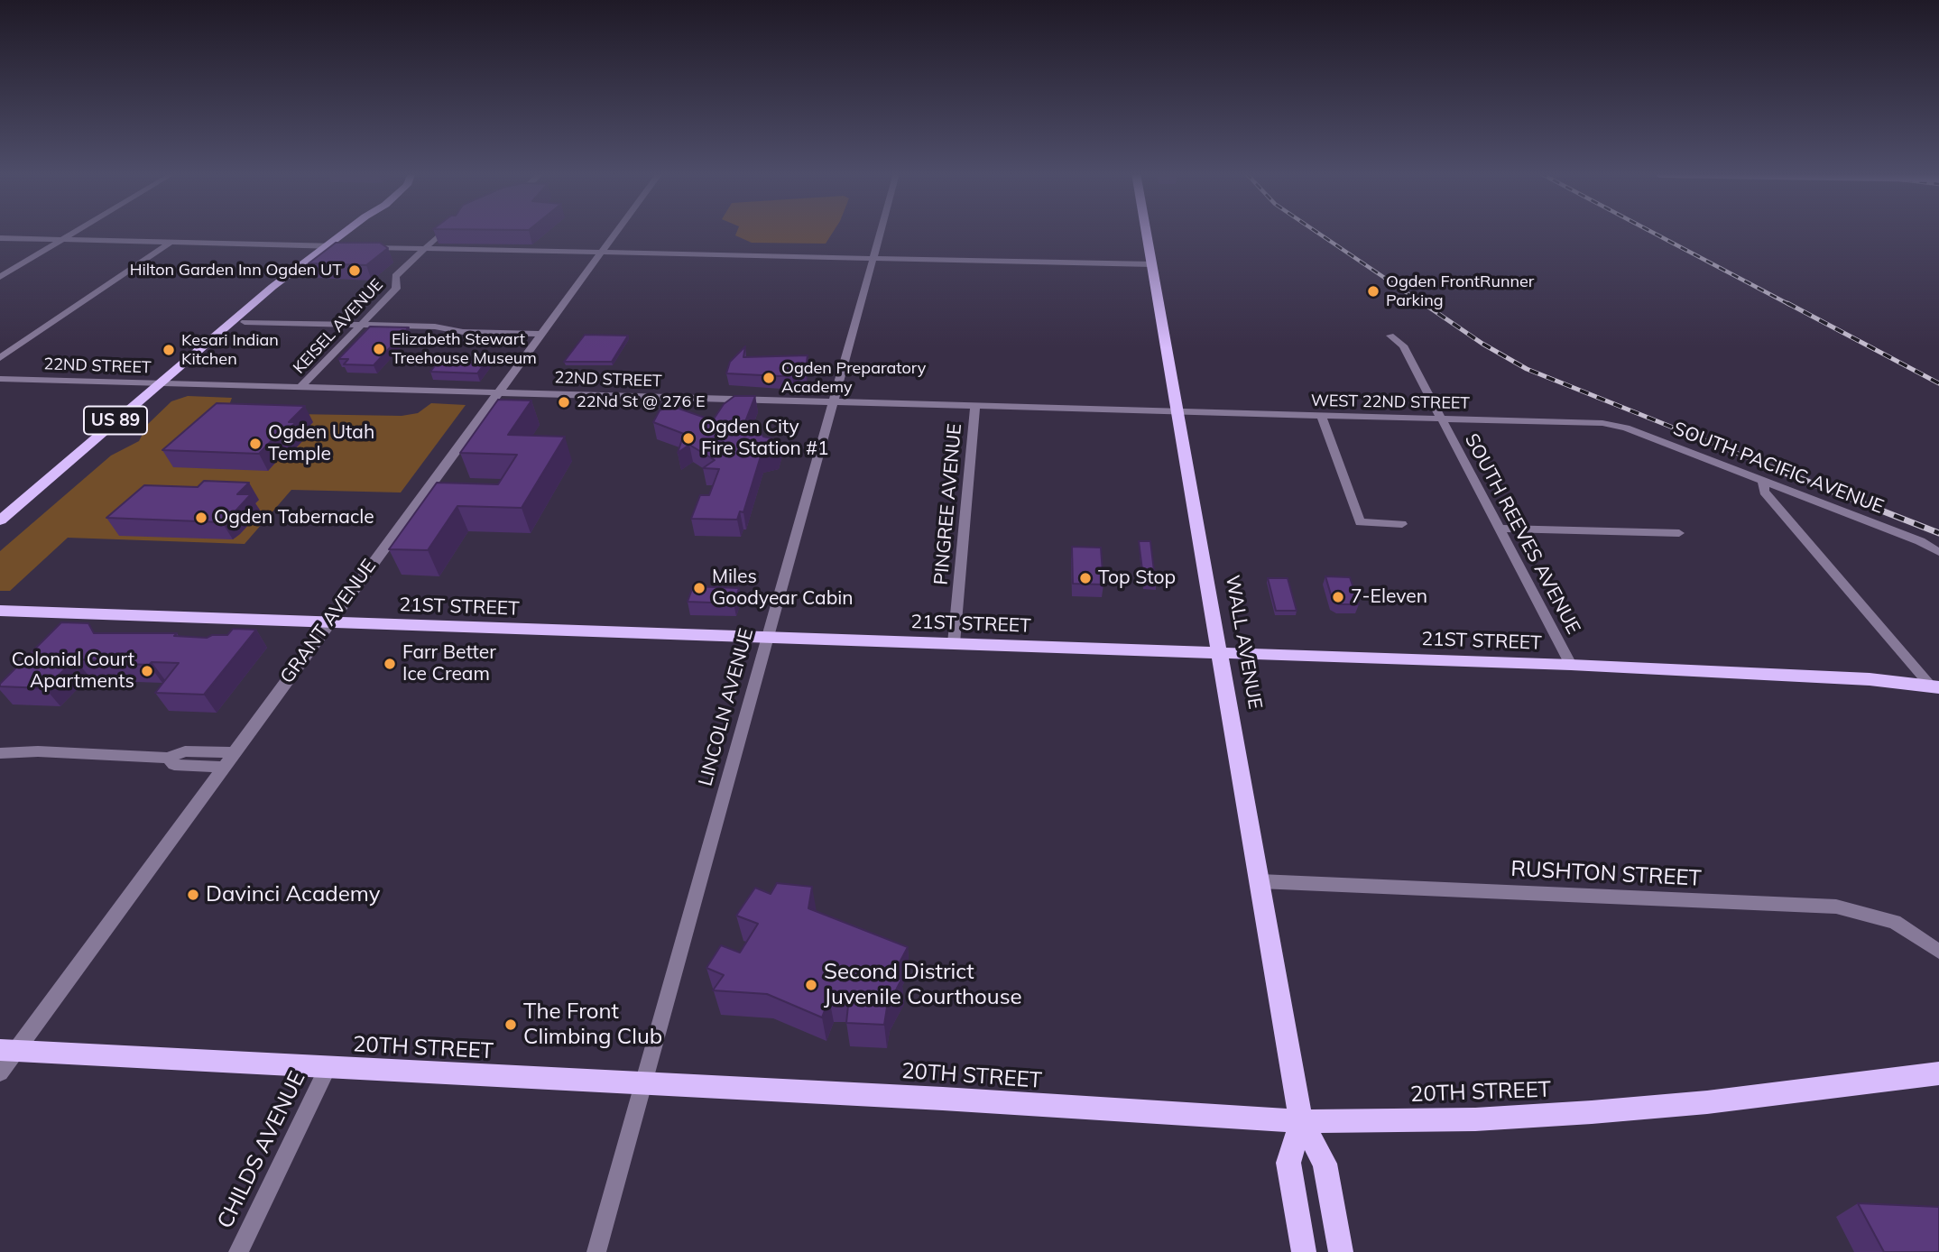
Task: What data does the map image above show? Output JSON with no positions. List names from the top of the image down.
{
  "streets": {
    "main road": [
      "US 89",
      "21ST STREET",
      "WALL AVENUE",
      "20TH STREET"
    ],
    "street": [
      "KEISEL AVENUE",
      "22ND STREET",
      "WEST 22ND STREET",
      "SOUTH PACIFIC AVENUE",
      "PINGREE AVENUE",
      "SOUTH REEVES AVENUE",
      "GRANT AVENUE",
      "LINCOLN AVENUE",
      "RUSHTON STREET",
      "CHILDS AVENUE"
    ]
  },
  "crossings": [
    ["KEISEL AVENUE", "22ND STREET"],
    ["22ND STREET", "WEST 22ND STREET"],
    ["22ND STREET", "US 89"],
    ["22ND STREET", "PINGREE AVENUE"],
    ["22ND STREET", "GRANT AVENUE"],
    ["22ND STREET", "WALL AVENUE"],
    ["22ND STREET", "LINCOLN AVENUE"],
    ["WEST 22ND STREET", "SOUTH PACIFIC AVENUE"],
    ["WEST 22ND STREET", "SOUTH REEVES AVENUE"],
    ["WEST 22ND STREET", "WALL AVENUE"],
    ["PINGREE AVENUE", "21ST STREET"],
    ["SOUTH REEVES AVENUE", "21ST STREET"],
    ["21ST STREET", "GRANT AVENUE"],
    ["21ST STREET", "WALL AVENUE"],
    ["21ST STREET", "LINCOLN AVENUE"],
    ["GRANT AVENUE", "20TH STREET"],
    ["WALL AVENUE", "RUSHTON STREET"],
    ["WALL AVENUE", "20TH STREET"],
    ["LINCOLN AVENUE", "20TH STREET"],
    ["20TH STREET", "CHILDS AVENUE"]
  ],
  "places": [
    "Hilton Garden Inn Ogden UT",
    "Ogden FrontRunner Parking",
    "Elizabeth Stewart Treehouse Museum",
    "Kesari Indian Kitchen",
    "Ogden Preparatory Academy",
    "22Nd St @ 276 E",
    "Ogden City Fire Station #1",
    "Ogden Utah Temple",
    "Ogden Tabernacle",
    "Top Stop",
    "Miles Goodyear Cabin",
    "7-Eleven",
    "Farr Better Ice Cream",
    "Colonial Court Apartments",
    "Davinci Academy",
    "Second District Juvenile Courthouse",
    "The Front Climbing Club"
  ]
}
